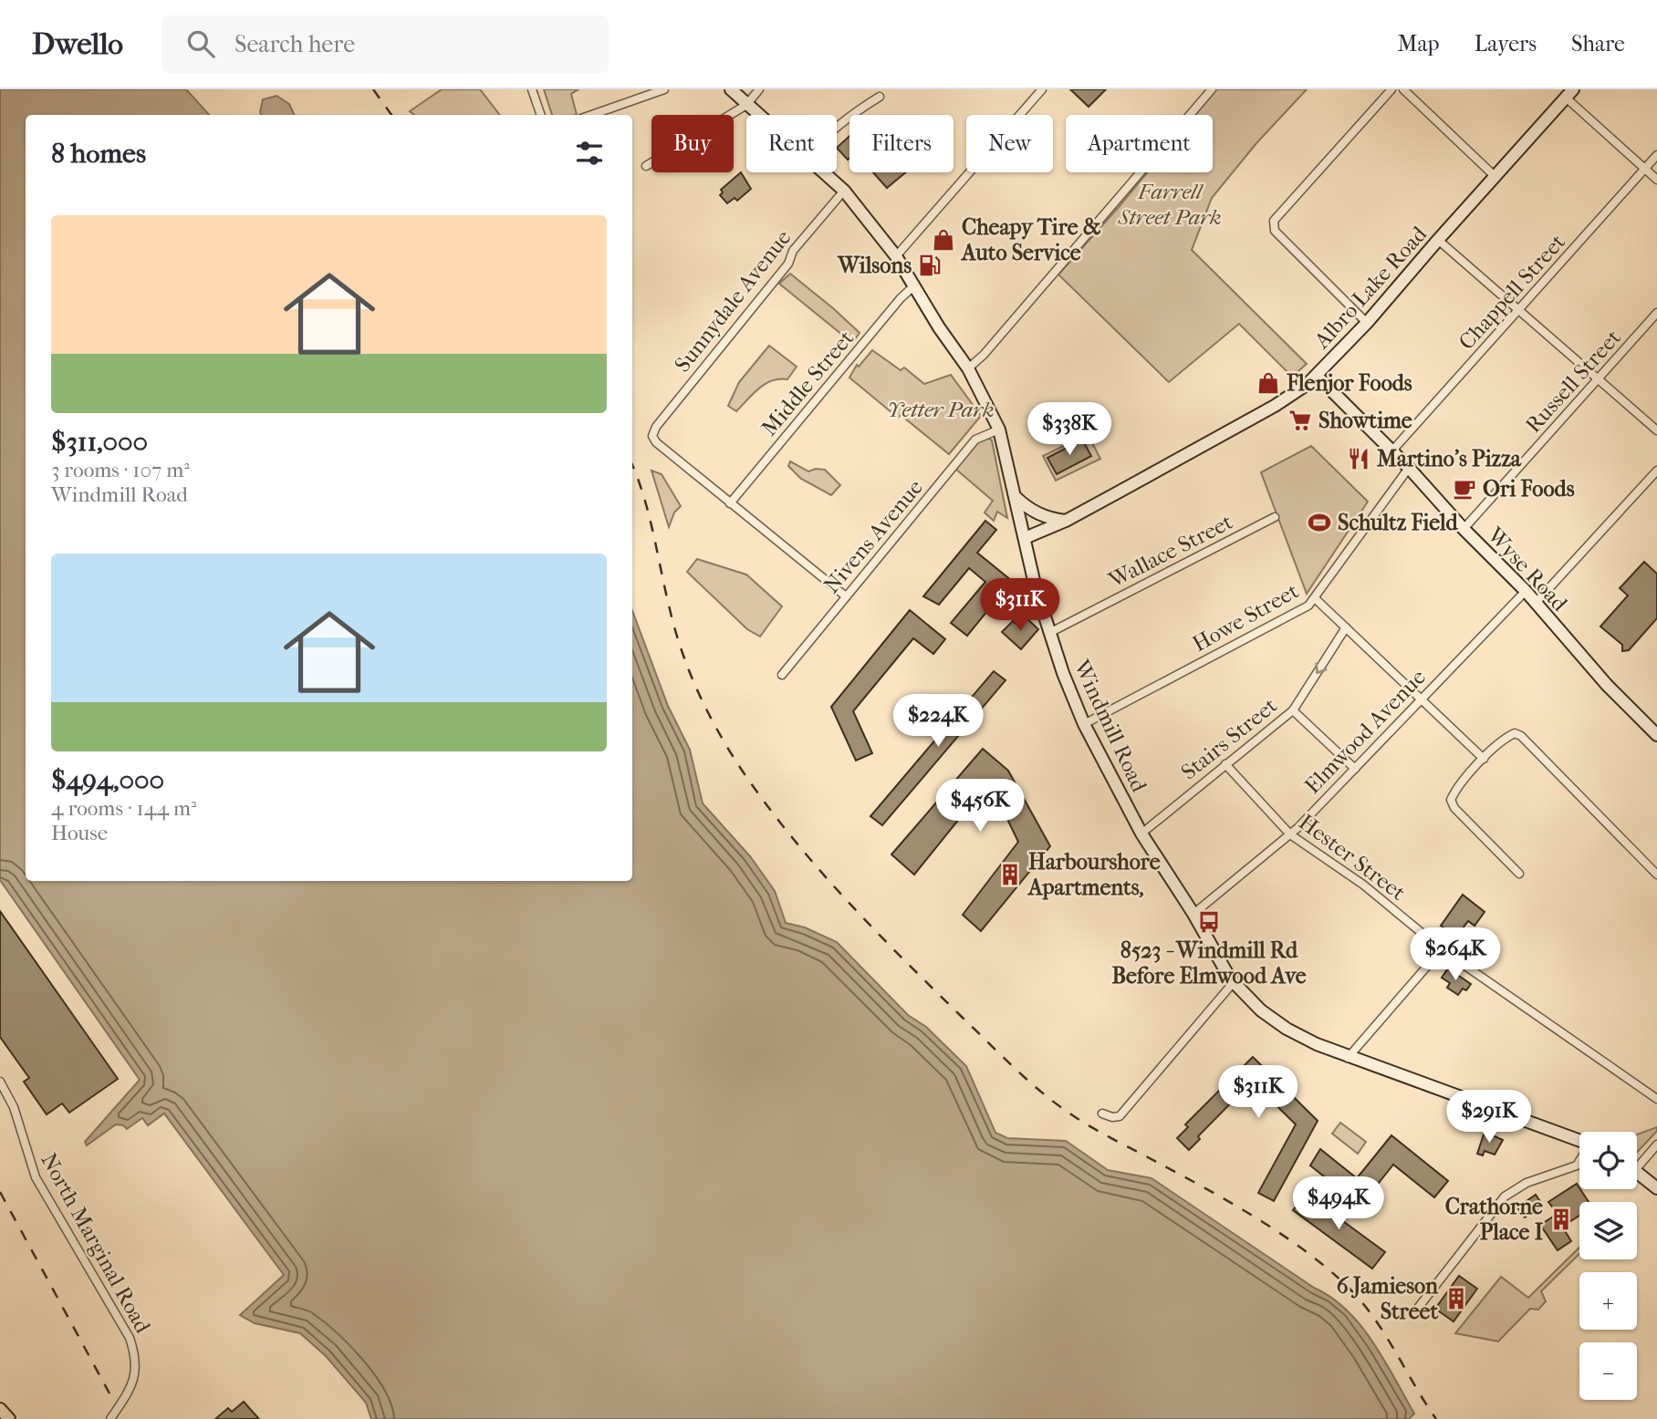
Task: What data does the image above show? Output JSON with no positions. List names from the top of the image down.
{
  "streets": {
    "main road": ["Albro Lake Road", "Wyse Road", "Windmill Road"],
    "street": [
      "Chappell Street",
      "Sunnydale Avenue",
      "Russell Street",
      "Middle Street",
      "Nivens Avenue",
      "Wallace Street",
      "Howe Street",
      "Elmwood Avenue",
      "Stairs Street",
      "Hester Street",
      "North Marginal Road"
    ]
  },
  "crossings": [
    ["Albro Lake Road", "Wyse Road"],
    ["Albro Lake Road", "Windmill Road"],
    ["Chappell Street", "Wyse Road"],
    ["Sunnydale Avenue", "Middle Street"],
    ["Sunnydale Avenue", "Windmill Road"],
    ["Russell Street", "Wyse Road"],
    ["Middle Street", "Windmill Road"],
    ["Nivens Avenue", "Windmill Road"],
    ["Wallace Street", "Windmill Road"],
    ["Wyse Road", "Howe Street"],
    ["Wyse Road", "Elmwood Avenue"],
    ["Howe Street", "Windmill Road"],
    ["Windmill Road", "Elmwood Avenue"],
    ["Windmill Road", "Stairs Street"],
    ["Elmwood Avenue", "Hester Street"],
    ["Stairs Street", "Hester Street"]
  ],
  "parks": ["Farrell Street Park", "Yetter Park"],
  "places": {
    "shop": ["Cheapy Tire & Auto Service", "Flenjor Foods"],
    "fuel station": ["Wilsons"],
    "supermarket": ["Showtime"],
    "restaurant": ["Martino's Pizza"],
    "cafe": ["Ori Foods"],
    "sports": ["Schultz Field"],
    "building": ["Harbourshore Apartments,", "Crathorne Place I", "6 Jamieson Street"],
    "bus stop": ["8523 - Windmill Rd Before Elmwood Ave"]
  },
  "page": {
    "header": "Dwello",
    "search": "Search here",
    "nav": ["Map", "Layers", "Share"],
    "chip": [
      "Buy",
      "Rent",
      "Filters",
      "New",
      "Apartment"
    ],
    "heading": "8 homes",
    "list": [
      {
        "name": "$311,000",
        "note": "3 rooms · 107 m² · Windmill Road"
      },
      {
        "name": "$494,000",
        "note": "4 rooms · 144 m² · House"
      }
    ],
    "price": [
      "$338K",
      "$311K",
      "$224K",
      "$456K",
      "$264K",
      "$311K",
      "$291K",
      "$494K"
    ],
    "map_buttons": ["+", "−"]
  }
}
